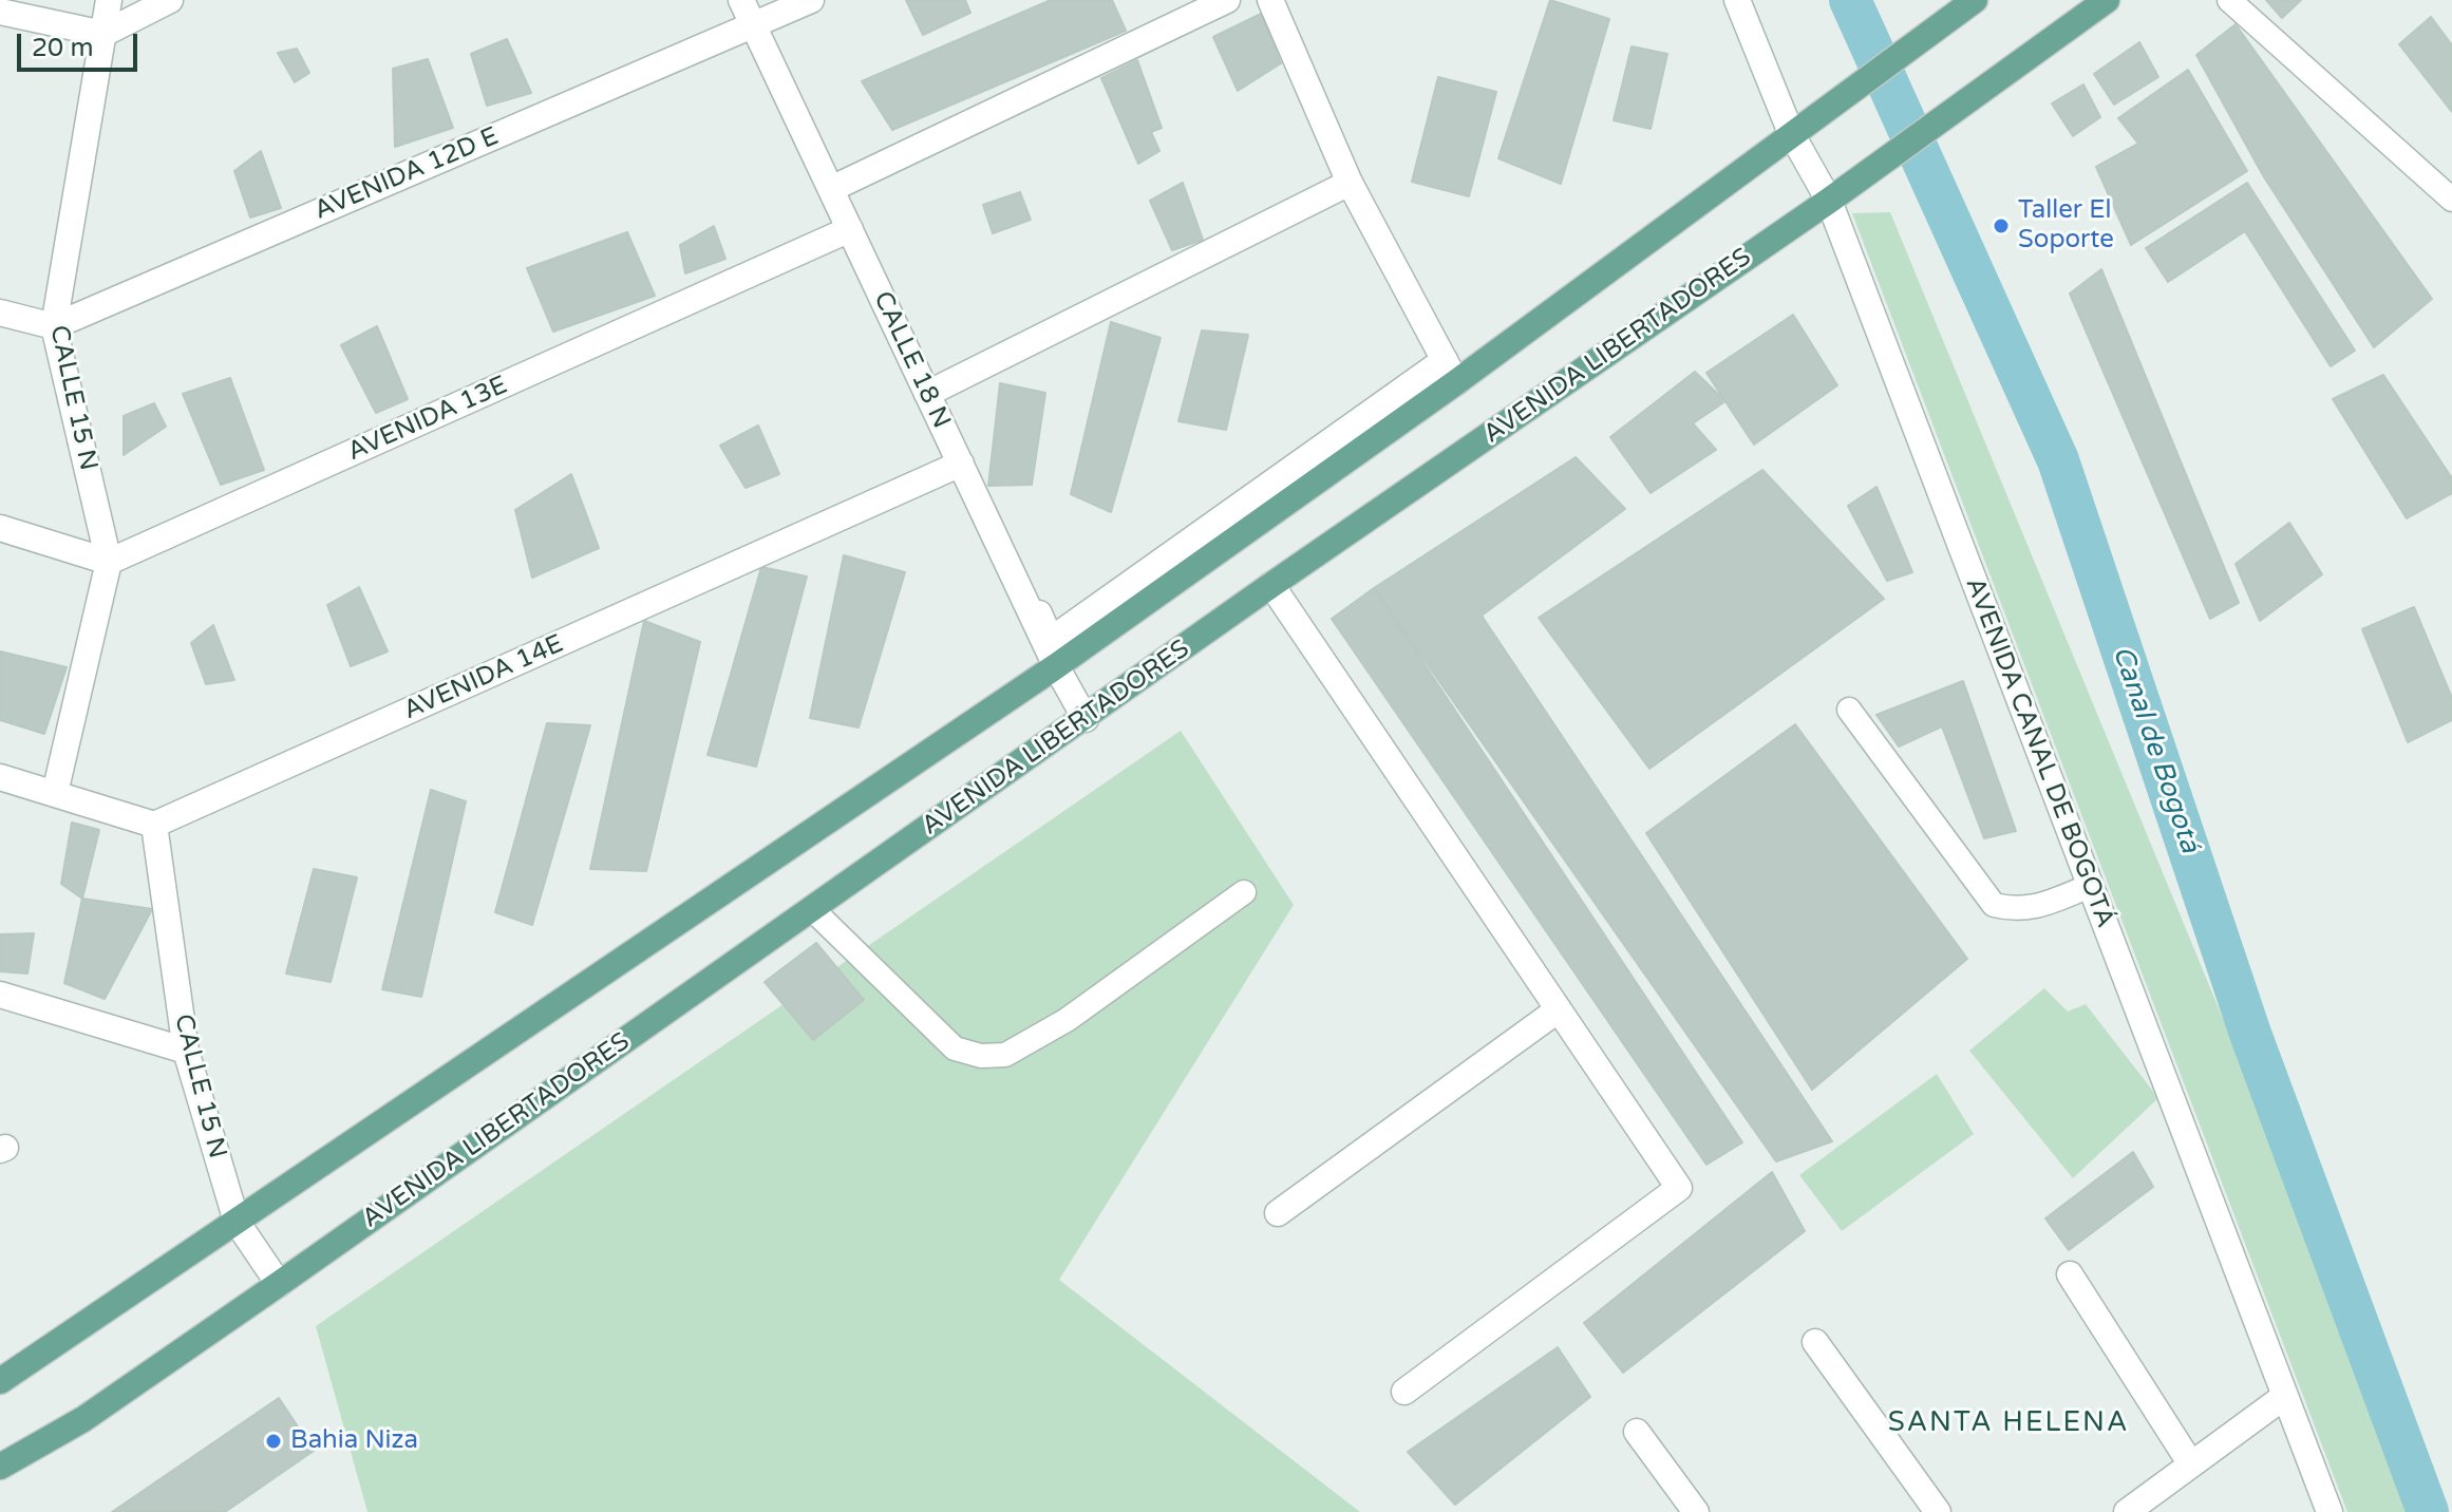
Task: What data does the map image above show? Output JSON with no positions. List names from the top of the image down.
{
  "streets": {
    "main road": ["AVENIDA LIBERTADORES"],
    "street": [
      "AVENIDA 12D E",
      "CALLE 18 N",
      "CALLE 15 N",
      "AVENIDA 13E",
      "AVENIDA 14E",
      "AVENIDA CANAL DE BOGOTÁ"
    ]
  },
  "crossings": [
    ["AVENIDA 12D E", "CALLE 18 N"],
    ["AVENIDA 12D E", "CALLE 15 N"],
    ["AVENIDA LIBERTADORES", "CALLE 18 N"],
    ["AVENIDA LIBERTADORES", "CALLE 15 N"],
    ["AVENIDA LIBERTADORES", "AVENIDA CANAL DE BOGOTÁ"],
    ["CALLE 18 N", "AVENIDA 13E"],
    ["CALLE 18 N", "AVENIDA 14E"],
    ["CALLE 15 N", "AVENIDA 13E"],
    ["CALLE 15 N", "AVENIDA 14E"]
  ],
  "districts": ["SANTA HELENA"],
  "water": ["Canal de Bogotá"],
  "places": ["Taller El Soporte", "Bahia Niza"],
  "scale_bar": "20 m"
}
